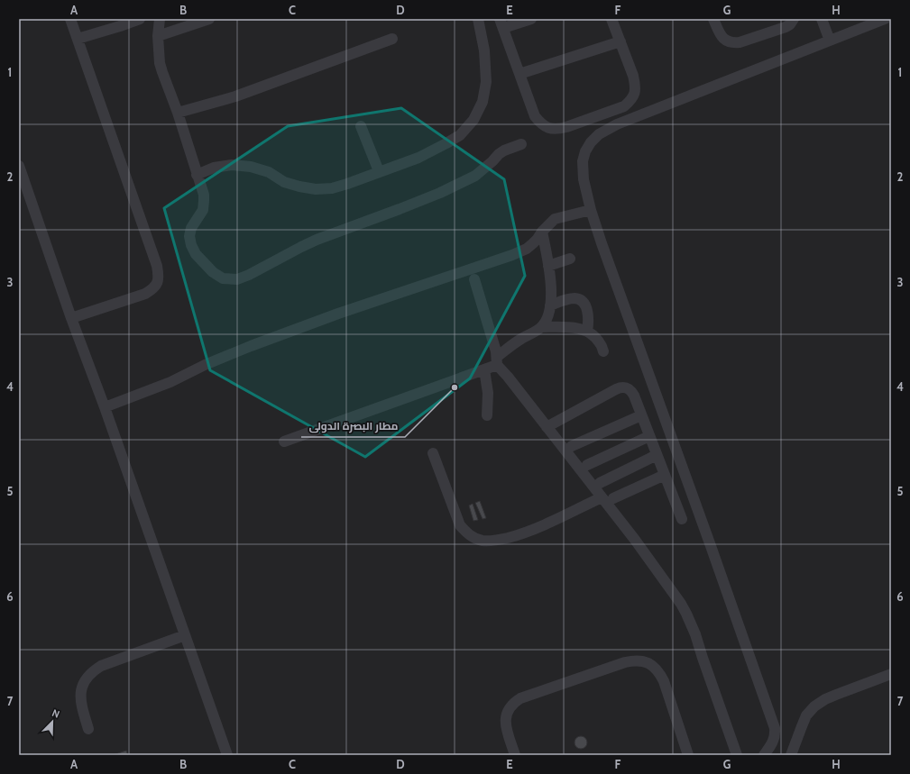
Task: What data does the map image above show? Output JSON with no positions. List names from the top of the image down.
{
  "places": ["مطار البصرة الدولى"],
  "north": "top right",
  "grid": {
    "columns": [
      "A",
      "B",
      "C",
      "D",
      "E",
      "F",
      "G",
      "H"
    ],
    "rows": [
      "1",
      "2",
      "3",
      "4",
      "5",
      "6",
      "7"
    ]
  }
}
